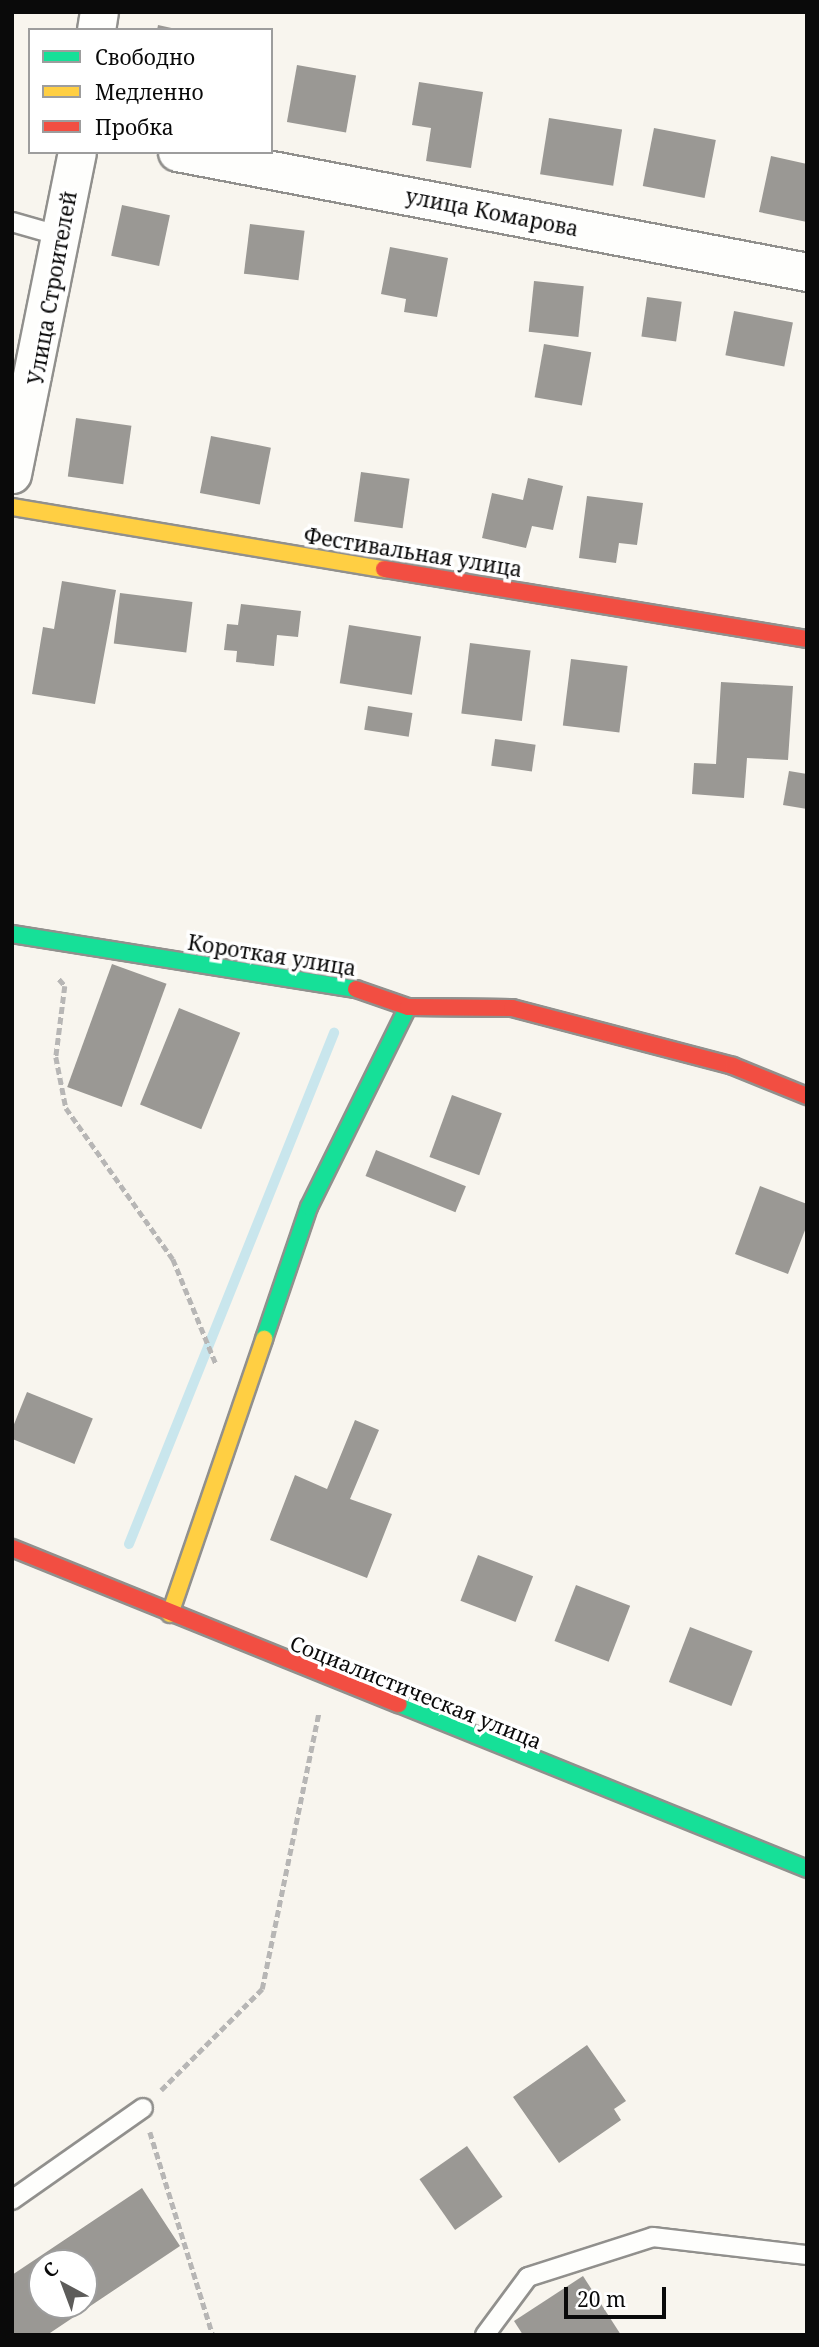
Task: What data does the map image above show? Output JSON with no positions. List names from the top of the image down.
{
  "streets": {
    "street": [
      "улица Комарова",
      "Улица Строителей",
      "Фестивальная улица",
      "Короткая улица",
      "Социалистическая улица"
    ]
  },
  "legend": ["Свободно", "Медленно", "Пробка"],
  "scale_bar": "20 m",
  "north": "top left"
}
